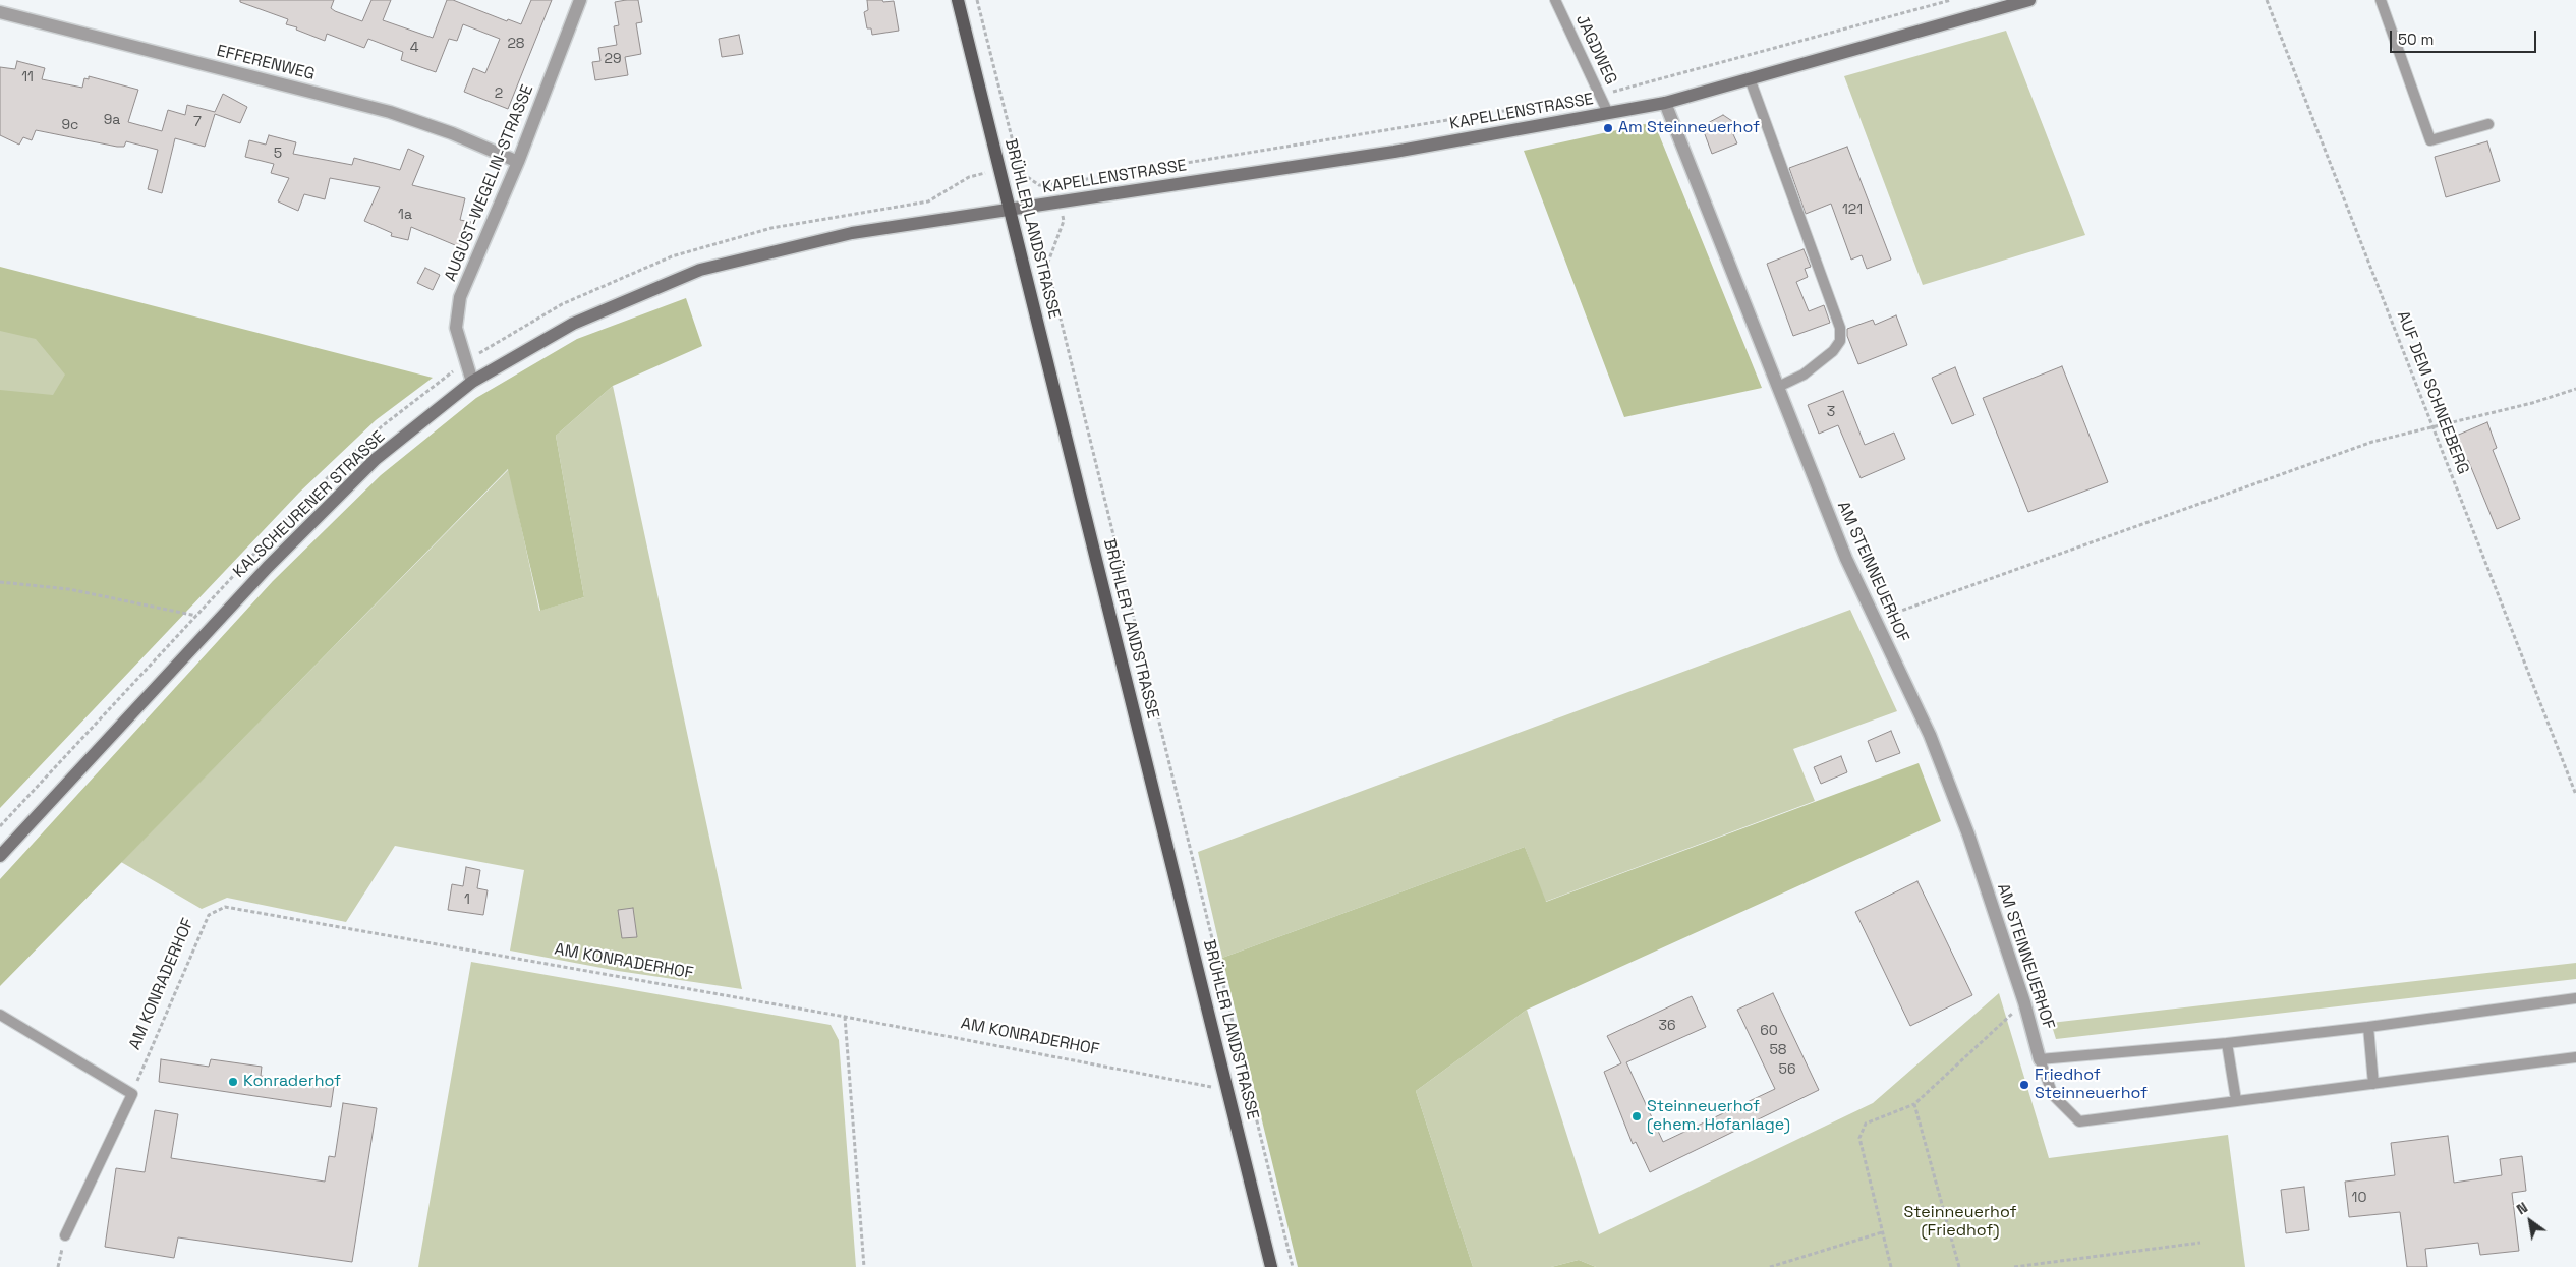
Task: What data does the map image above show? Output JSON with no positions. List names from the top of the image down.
{
  "streets": {
    "main road": ["KAPELLENSTRASSE", "BRÜHLER LANDSTRASSE", "KALSCHEURENER STRASSE"],
    "street": ["EFFERENWEG", "AUGUST-WEGELIN-STRASSE", "AM STEINNEUERHOF"],
    "lane": ["JAGDWEG"],
    "path": ["AUF DEM SCHNEEBERG", "AM KONRADERHOF"]
  },
  "crossings": [
    ["JAGDWEG", "KAPELLENSTRASSE"],
    ["EFFERENWEG", "AUGUST-WEGELIN-STRASSE"],
    ["KAPELLENSTRASSE", "BRÜHLER LANDSTRASSE"],
    ["KAPELLENSTRASSE", "KALSCHEURENER STRASSE"],
    ["KAPELLENSTRASSE", "AM STEINNEUERHOF"],
    ["AUGUST-WEGELIN-STRASSE", "KALSCHEURENER STRASSE"],
    ["BRÜHLER LANDSTRASSE", "KALSCHEURENER STRASSE"],
    ["BRÜHLER LANDSTRASSE", "AM KONRADERHOF"]
  ],
  "parks": ["Steinneuerhof (Friedhof)"],
  "places": [
    "Am Steinneuerhof",
    "Konraderhof",
    "Friedhof Steinneuerhof",
    "Steinneuerhof (ehem. Hofanlage)"
  ],
  "house_numbers": [
    "28",
    "4",
    "29",
    "11",
    "2",
    "9a",
    "7",
    "9c",
    "5",
    "121",
    "1a",
    "3",
    "1",
    "36",
    "60",
    "58",
    "56",
    "10"
  ],
  "scale_bar": "50 m",
  "north": "top left"
}
